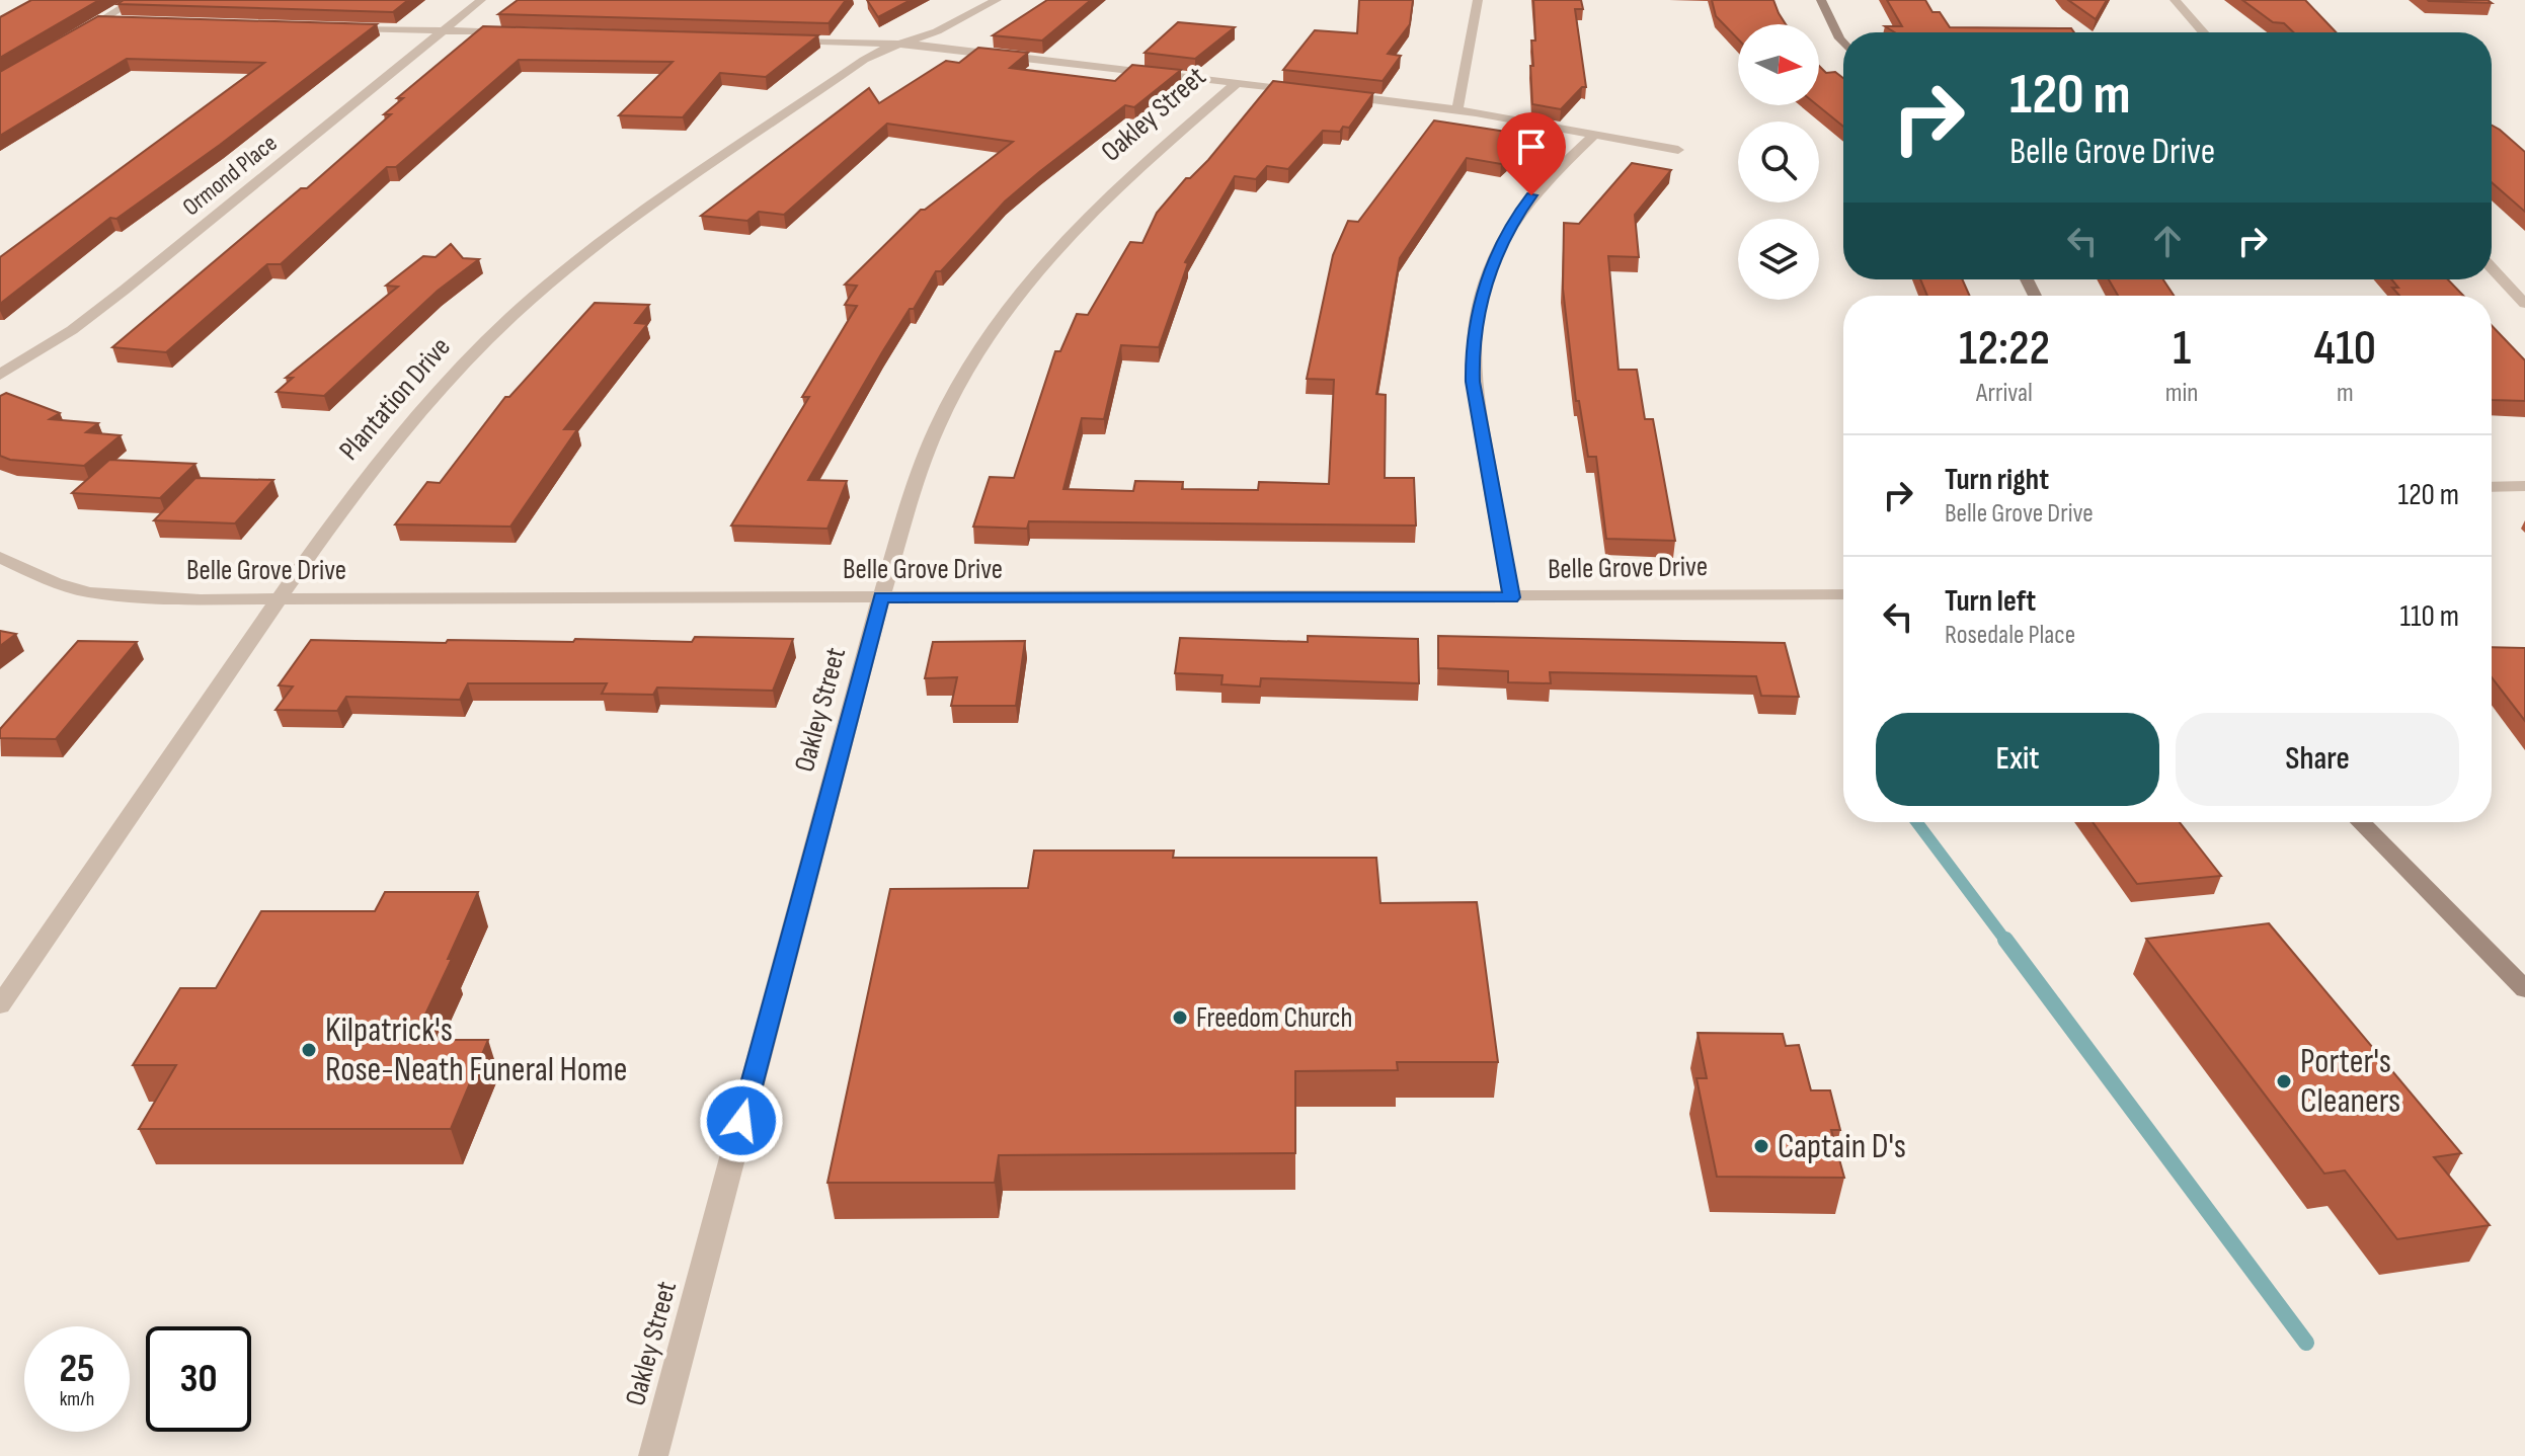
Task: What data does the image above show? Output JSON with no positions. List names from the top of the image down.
{
  "streets": {
    "street": [
      "Oakley Street",
      "Ormond Place",
      "Plantation Drive",
      "Belle Grove Drive"
    ]
  },
  "crossings": [
    ["Oakley Street", "Belle Grove Drive"],
    ["Plantation Drive", "Belle Grove Drive"]
  ],
  "places": [
    "Freedom Church",
    "Kilpatrick's Rose-Neath Funeral Home",
    "Porter's Cleaners",
    "Captain D's"
  ],
  "north": "right",
  "page": {
    "turn": ["120 m", "Belle Grove Drive"],
    "eta": [
      "12:22",
      "Arrival",
      "1",
      "min",
      "410",
      "m"
    ],
    "list": [
      {
        "name": "Turn right",
        "note": "Belle Grove Drive",
        "value": "120 m"
      },
      {
        "name": "Turn left",
        "note": "Rosedale Place",
        "value": "110 m"
      }
    ],
    "buttons": ["Exit", "Share"],
    "speed": "25 km/h",
    "limit": "30"
  }
}
